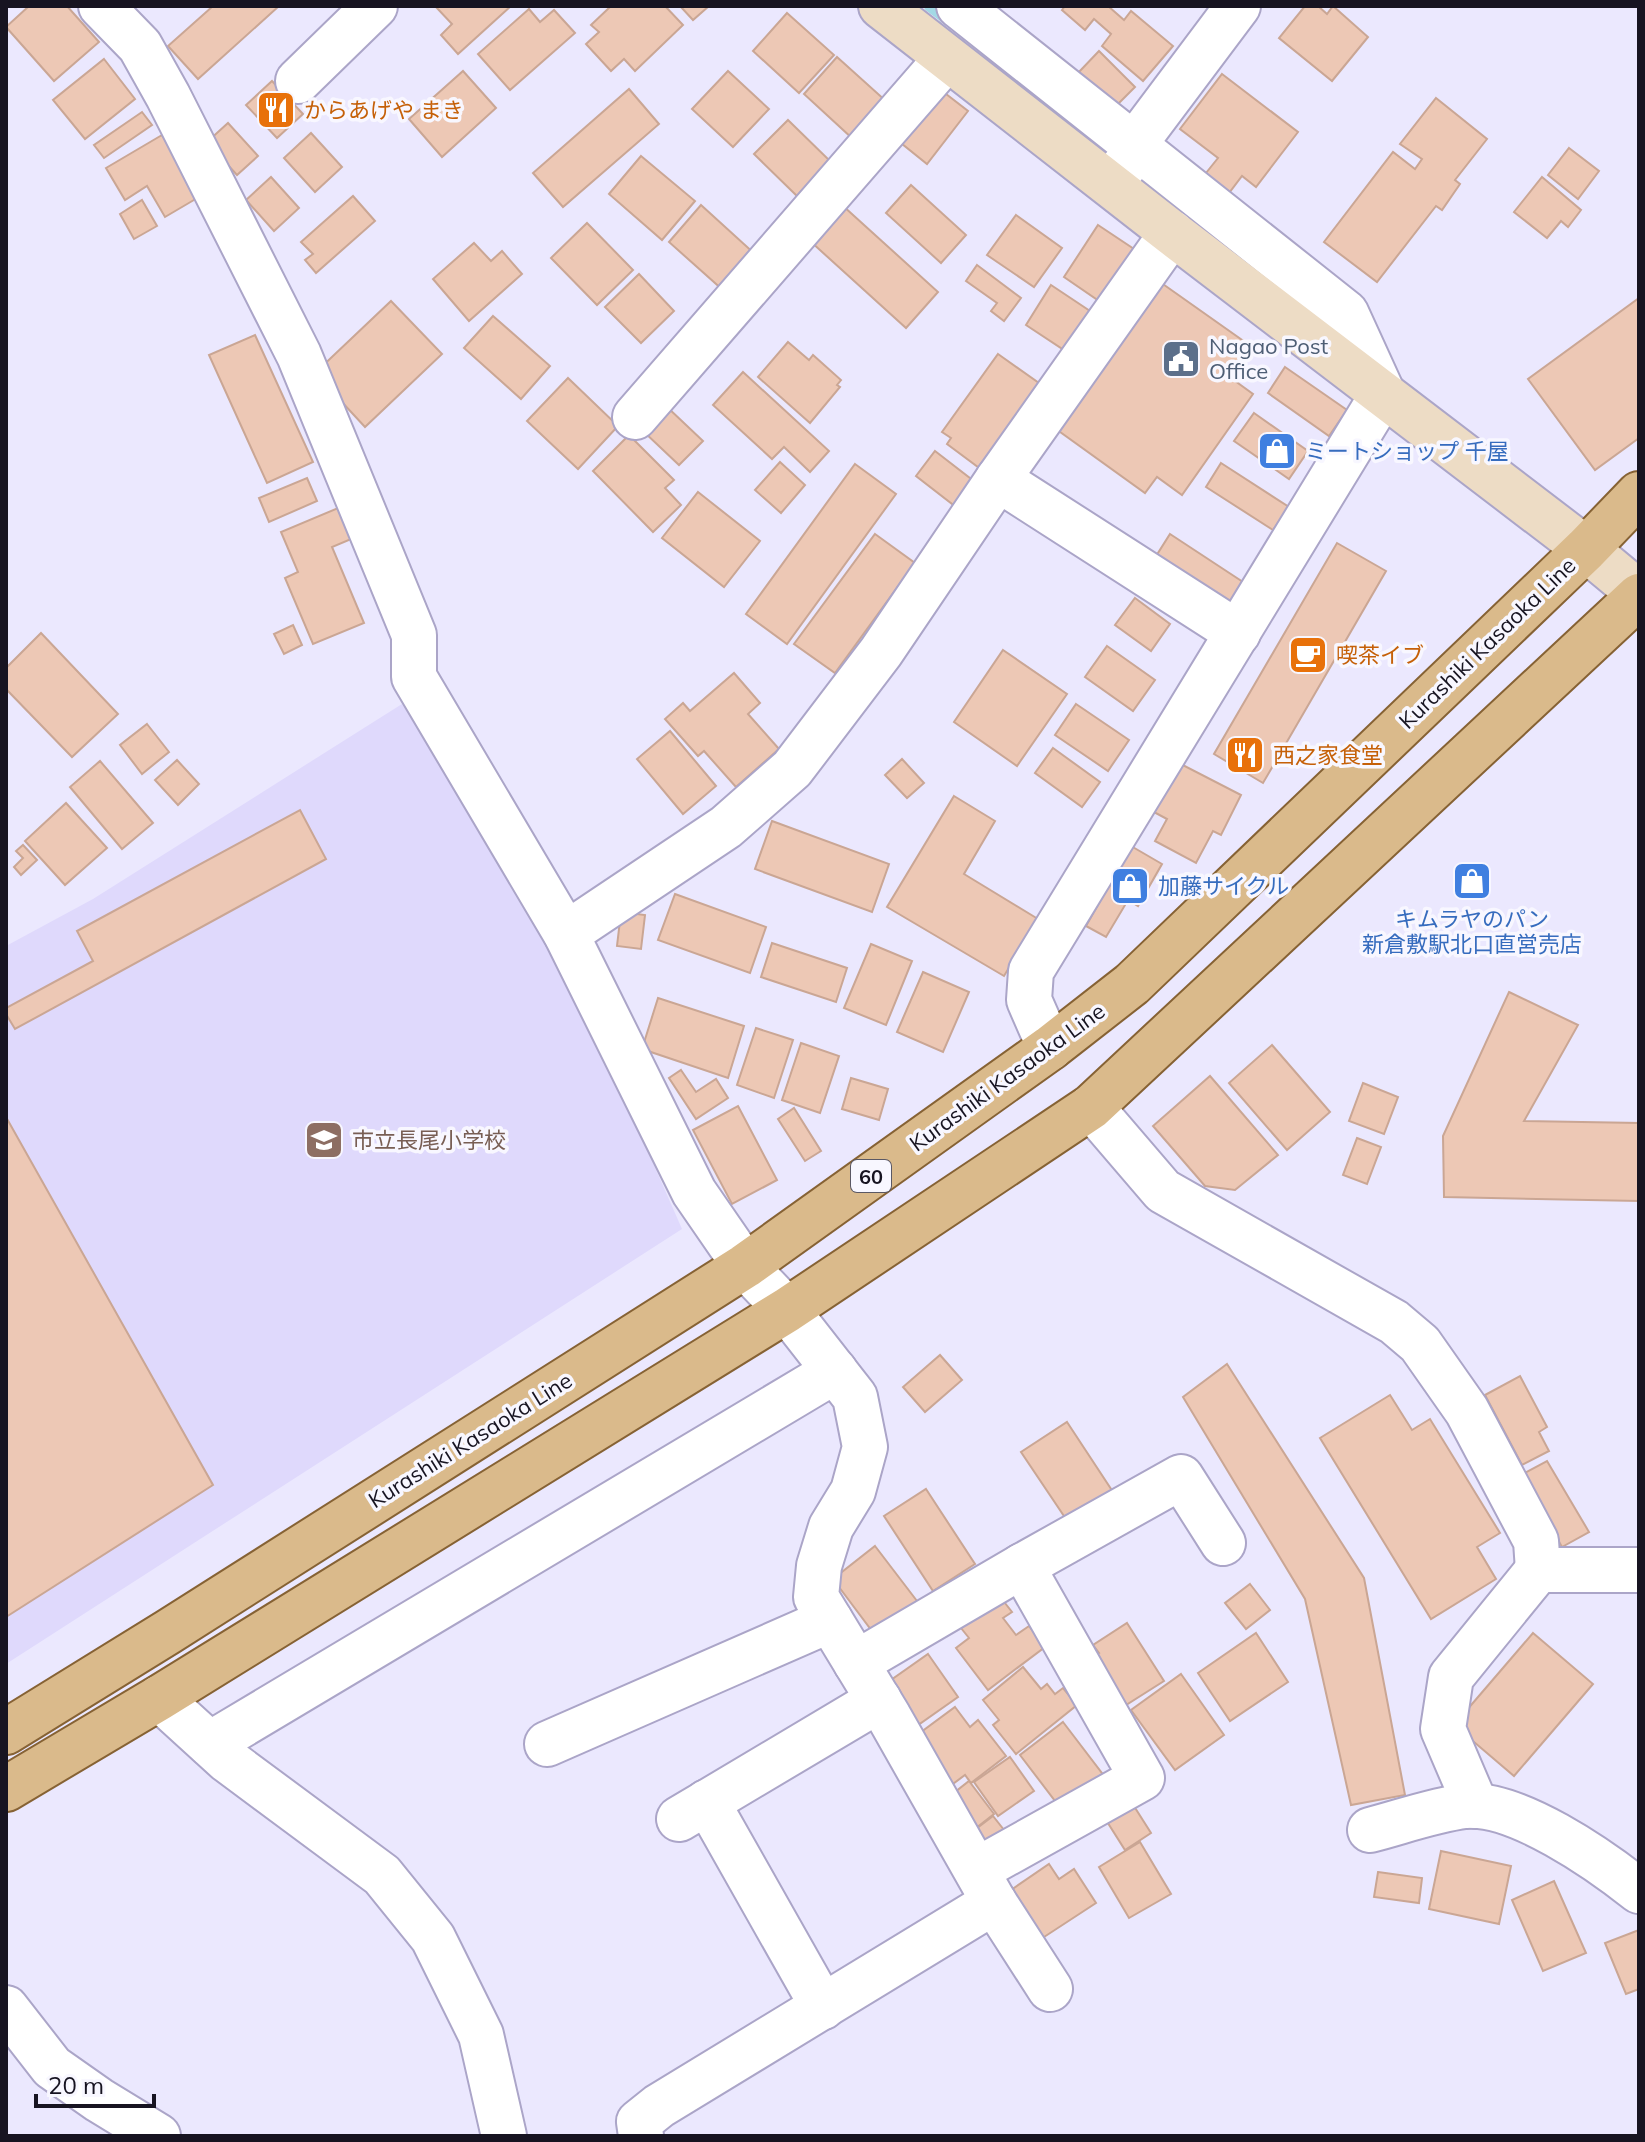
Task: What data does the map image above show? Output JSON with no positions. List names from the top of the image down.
{
  "streets": {
    "main road": ["Kurashiki Kasaoka Line", "60"]
  },
  "places": {
    "restaurant": ["からあげや まき", "西之家食堂"],
    "public building": ["Nagao Post Office"],
    "shop": ["ミートショップ 千屋", "キムラヤのパン 新倉敷駅北口直営売店", "加藤サイクル"],
    "cafe": ["喫茶イブ"],
    "school or university": ["市立長尾小学校"]
  },
  "scale_bar": "20 m"
}
